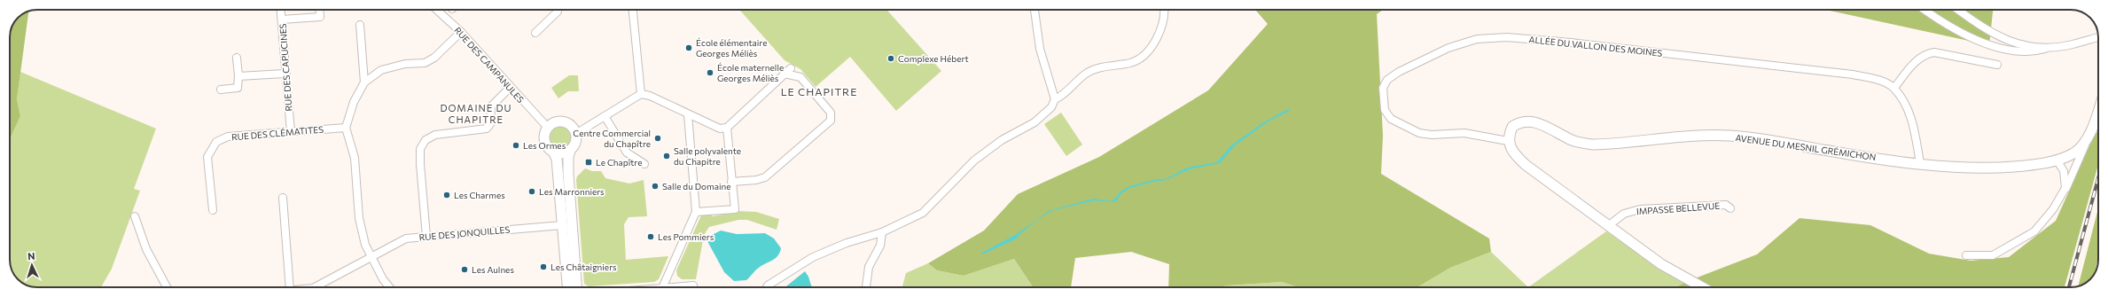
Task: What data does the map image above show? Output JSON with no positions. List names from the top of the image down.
{
  "streets": {
    "street": [
      "ALLÉE DU VALLON DES MOINES",
      "RUE DES CAMPANULES",
      "RUE DES CAPUCINES",
      "RUE DES CLÉMATITES",
      "AVENUE DU MESNIL GRÉMICHON",
      "IMPASSE BELLEVUE",
      "RUE DES JONQUILLES"
    ]
  },
  "crossings": [
    ["ALLÉE DU VALLON DES MOINES", "AVENUE DU MESNIL GRÉMICHON"],
    ["RUE DES CAPUCINES", "RUE DES CLÉMATITES"]
  ],
  "districts": ["LE CHAPITRE", "DOMAINE DU CHAPITRE"],
  "places": {
    "other": [
      "École élémentaire Georges Méliès",
      "Complexe Hébert",
      "École maternelle Georges Méliès",
      "Centre Commercial du Chapître",
      "Les Ormes",
      "Salle polyvalente du Chapitre",
      "Salle du Domaine",
      "Les Marronniers",
      "Les Charmes",
      "Les Pommiers",
      "Les Châtaigniers",
      "Les Aulnes"
    ],
    "transit": ["Le Chapître"]
  },
  "north": "top"
}
